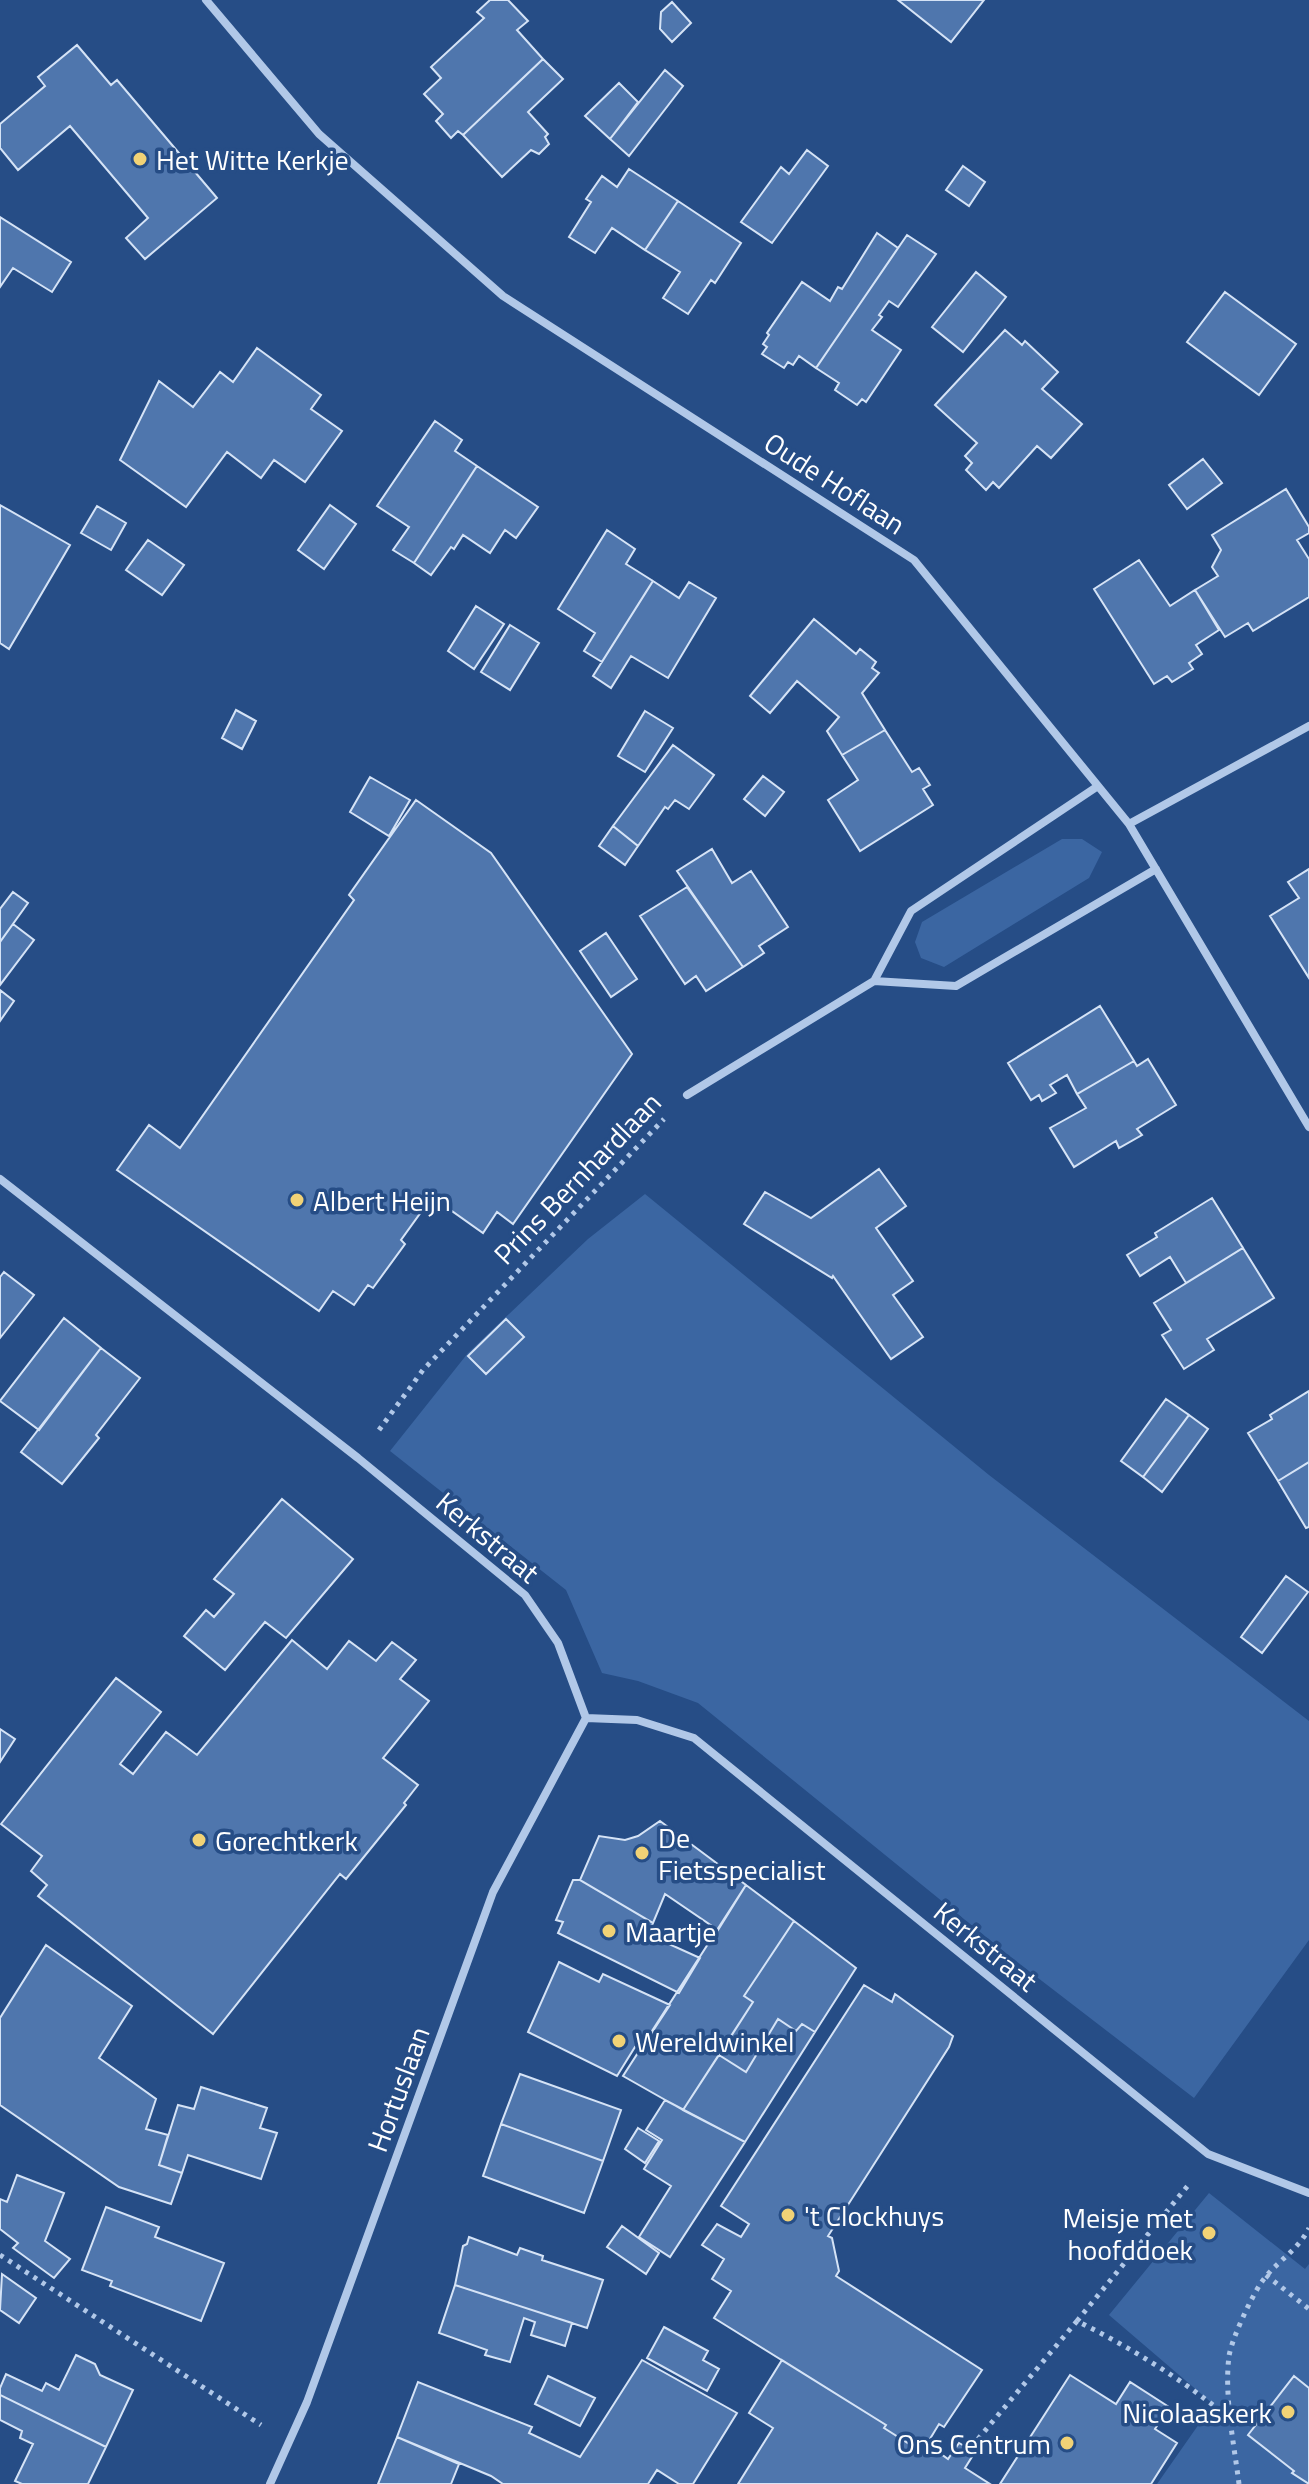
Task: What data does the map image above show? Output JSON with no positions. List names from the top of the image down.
{
  "streets": {
    "street": [
      "Oude Hoflaan",
      "Prins Bernhardlaan",
      "Kerkstraat",
      "Hortuslaan"
    ]
  },
  "crossings": [
    ["Prins Bernhardlaan", "Kerkstraat"],
    ["Kerkstraat", "Hortuslaan"]
  ],
  "places": [
    "Het Witte Kerkje",
    "Albert Heijn",
    "Gorechtkerk",
    "De Fietsspecialist",
    "Maartje",
    "Wereldwinkel",
    "'t Clockhuys",
    "Meisje met hoofddoek",
    "Nicolaaskerk",
    "Ons Centrum"
  ]
}
